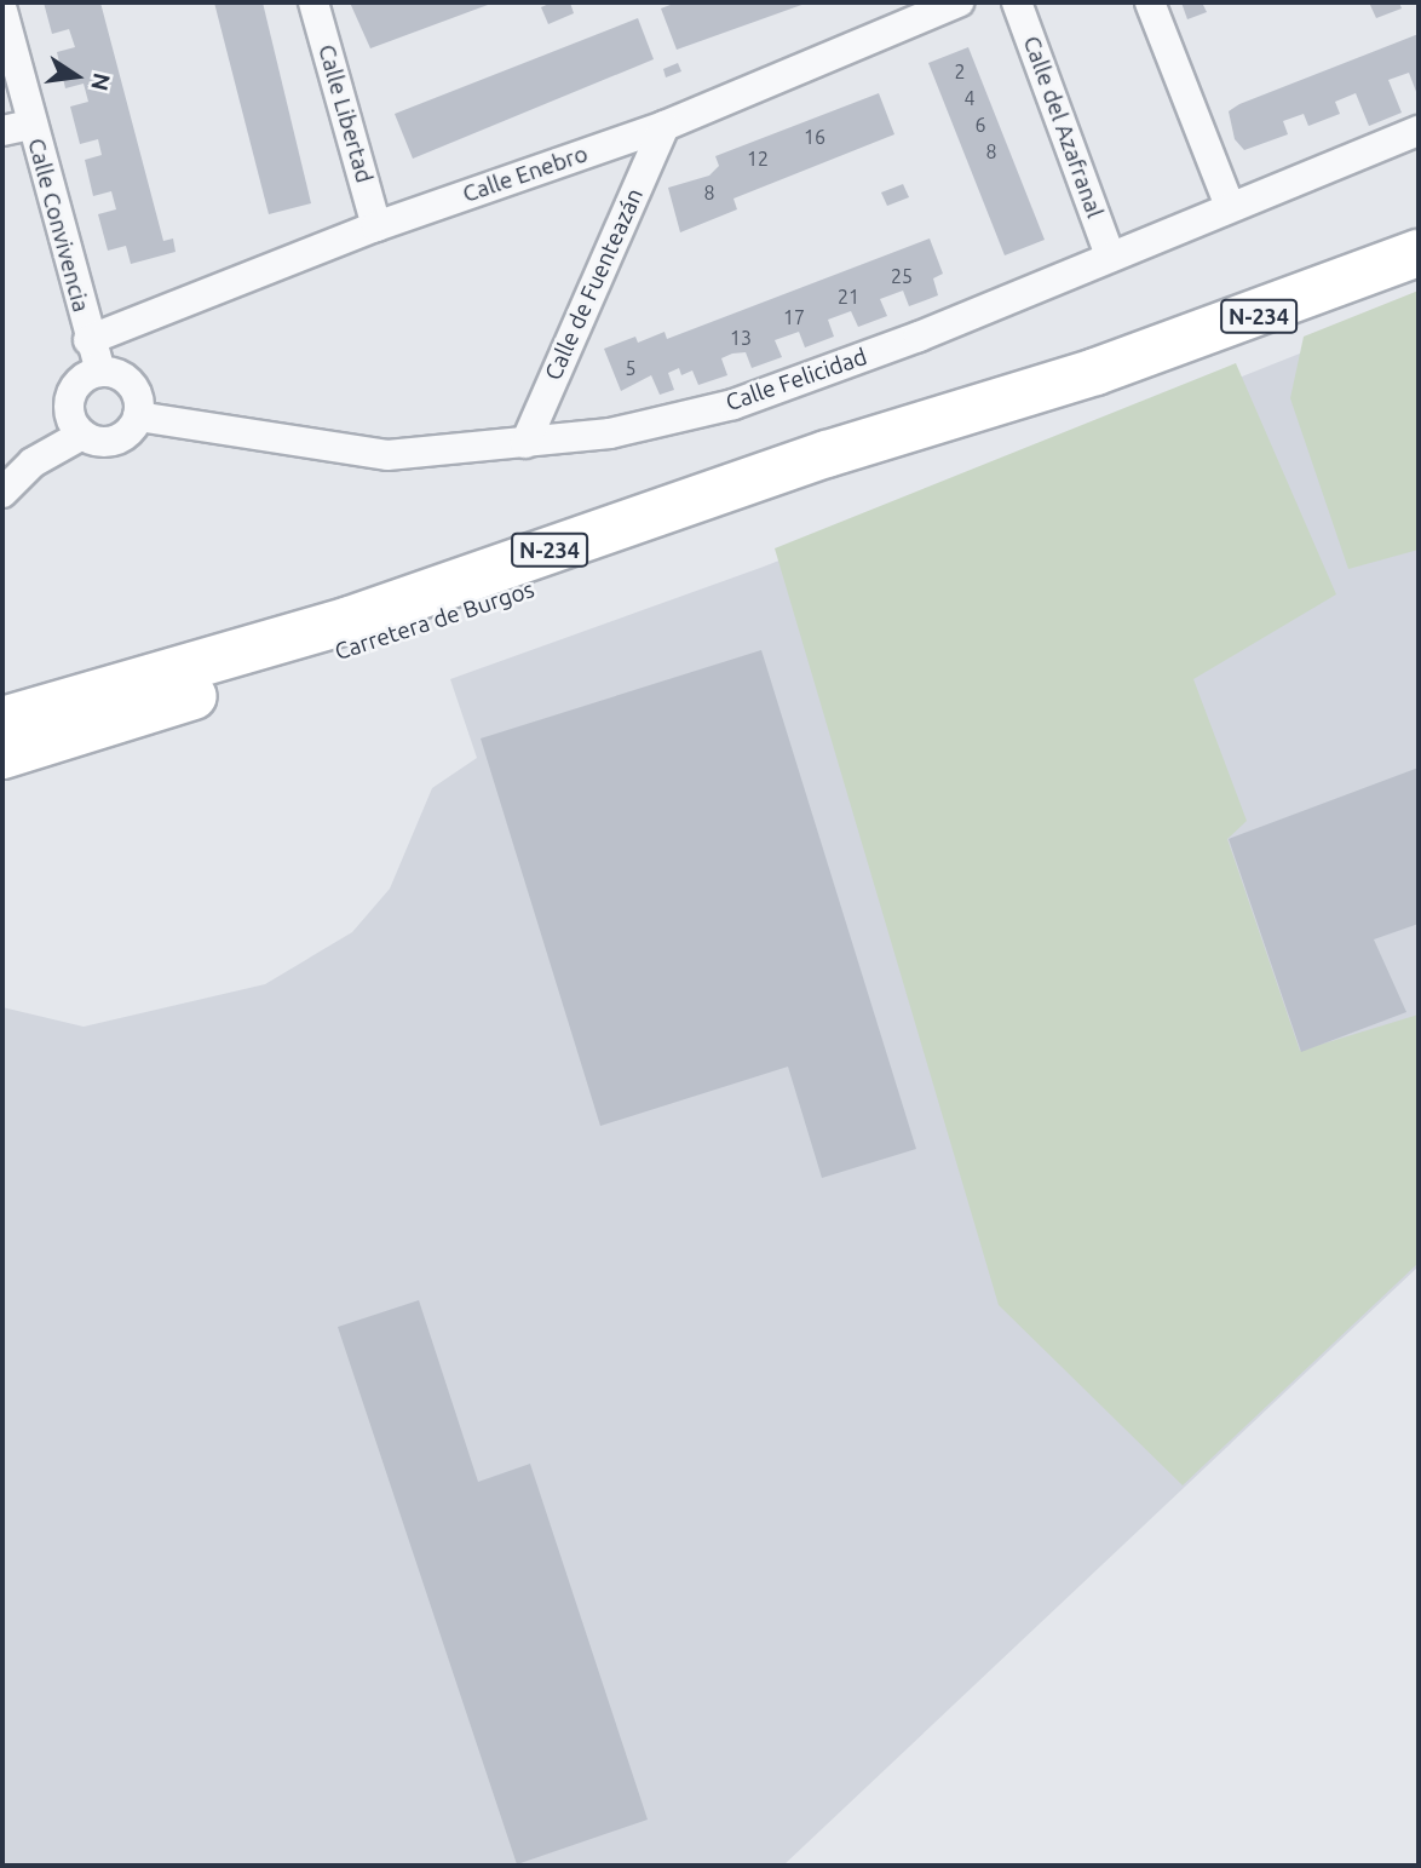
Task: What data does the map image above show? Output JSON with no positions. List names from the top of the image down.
{
  "streets": {
    "highway": ["N-234", "Carretera de Burgos"],
    "street": [
      "Calle Libertad",
      "Calle del Azafranal",
      "Calle Enebro",
      "Calle Convivencia",
      "Calle de Fuenteazán",
      "Calle Felicidad"
    ]
  },
  "crossings": [
    ["Calle Libertad", "Calle Enebro"],
    ["Calle del Azafranal", "Calle Felicidad"],
    ["Calle Enebro", "Calle Convivencia"],
    ["Calle Enebro", "Calle de Fuenteazán"],
    ["Calle Convivencia", "Calle Felicidad"],
    ["Calle de Fuenteazán", "Calle Felicidad"]
  ],
  "house_numbers": [
    "2",
    "4",
    "6",
    "16",
    "8",
    "12",
    "8",
    "25",
    "21",
    "17",
    "13",
    "5"
  ],
  "north": "right"
}
